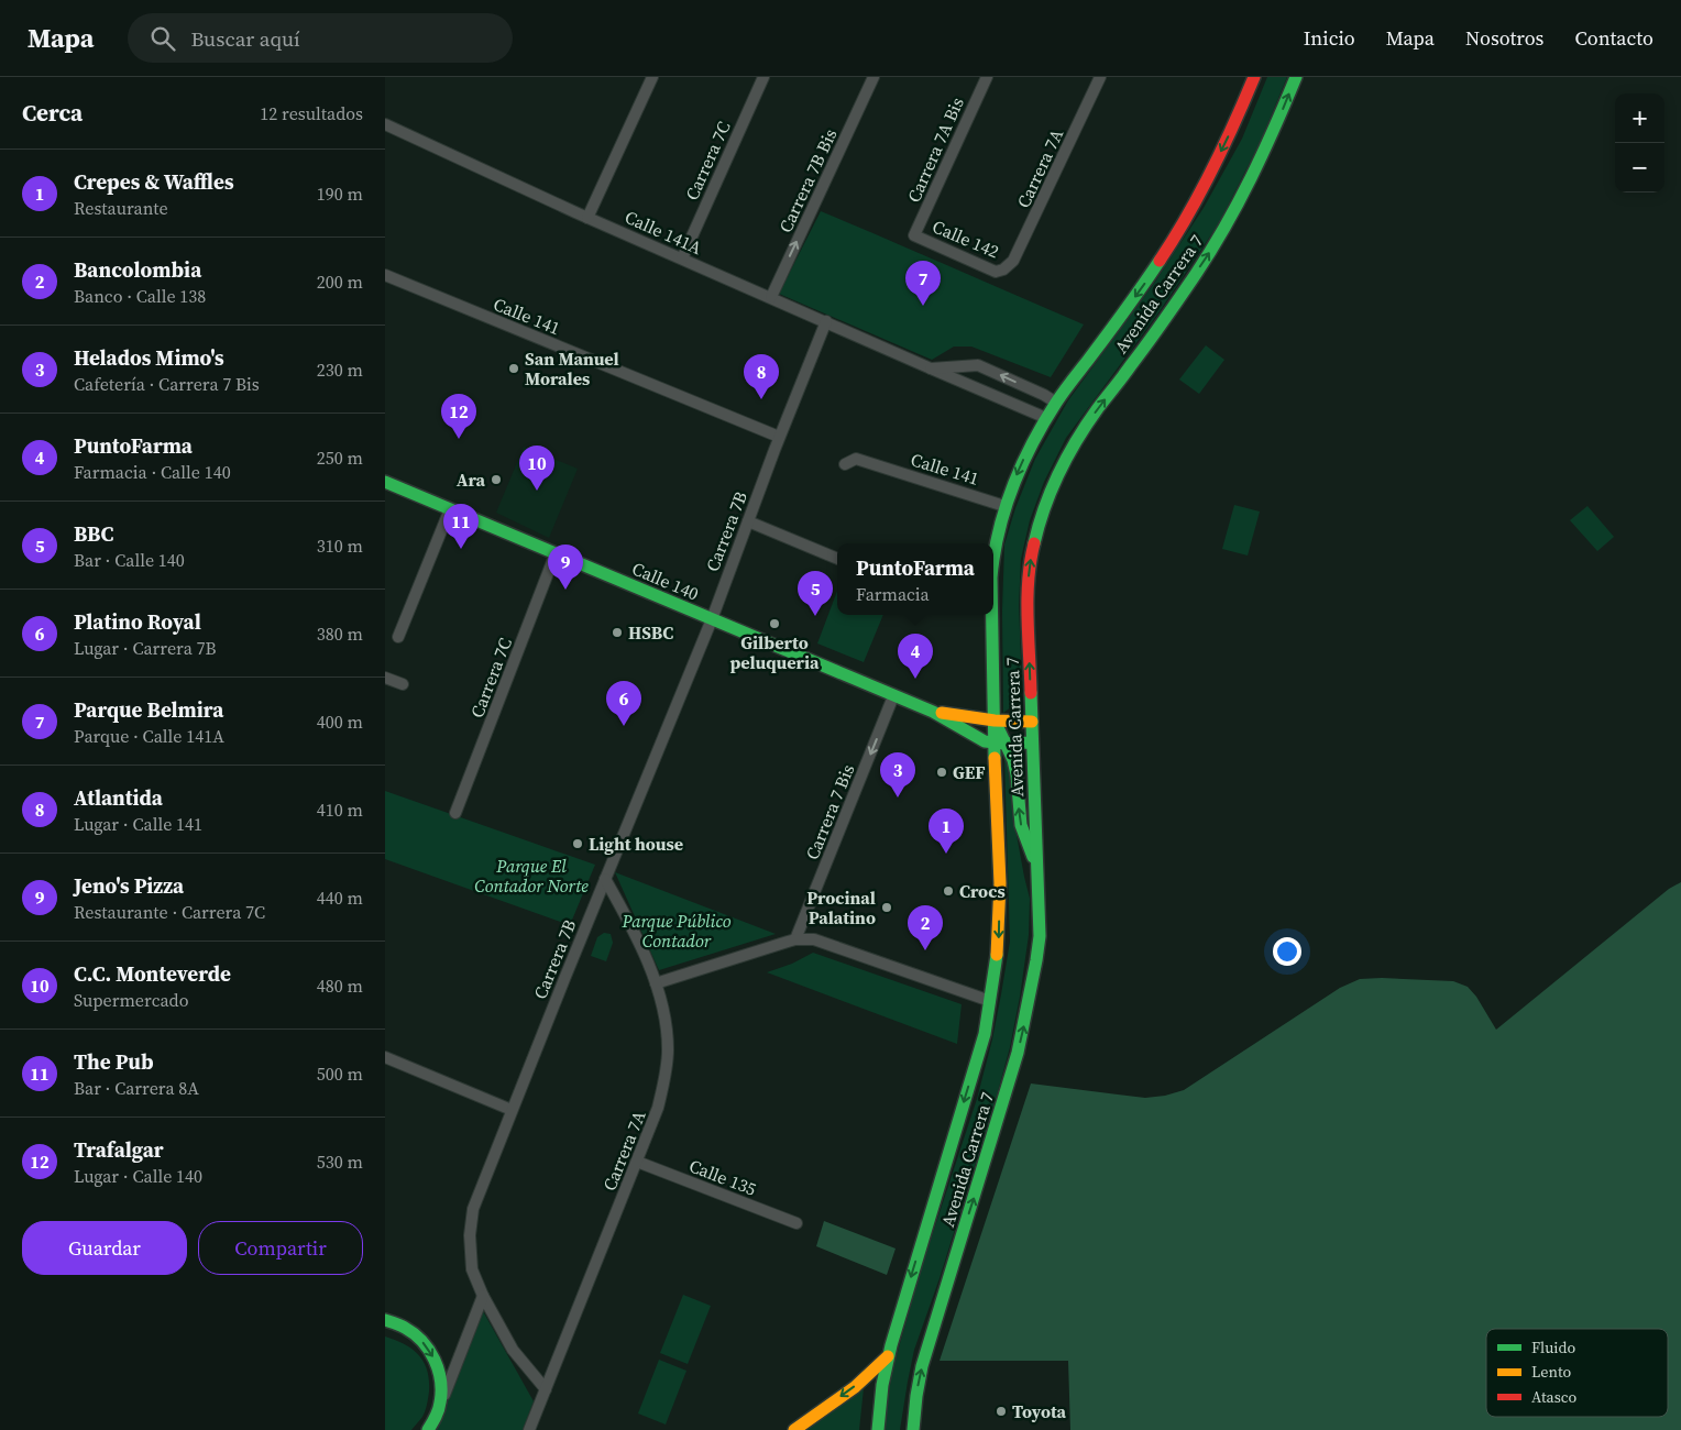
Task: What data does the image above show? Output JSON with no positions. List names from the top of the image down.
{
  "streets": {
    "main road": ["Avenida Carrera 7", "Calle 140"],
    "street": [
      "Carrera 7A Bis",
      "Carrera 7C",
      "Carrera 7A",
      "Carrera 7B Bis",
      "Calle 141A",
      "Calle 142",
      "Calle 141",
      "Carrera 7B",
      "Carrera 7 Bis",
      "Calle 135"
    ]
  },
  "crossings": [
    ["Carrera 7A Bis", "Calle 142"],
    ["Carrera 7C", "Calle 141A"],
    ["Carrera 7C", "Calle 140"],
    ["Carrera 7A", "Calle 142"],
    ["Carrera 7A", "Carrera 7B"],
    ["Carrera 7A", "Calle 135"],
    ["Carrera 7B Bis", "Calle 141A"],
    ["Calle 141A", "Avenida Carrera 7"],
    ["Calle 141A", "Carrera 7B"],
    ["Avenida Carrera 7", "Calle 141"],
    ["Avenida Carrera 7", "Calle 140"],
    ["Calle 141", "Carrera 7B"],
    ["Carrera 7B", "Calle 140"],
    ["Calle 140", "Carrera 7 Bis"]
  ],
  "one_way": ["Carrera 7B Bis", "Carrera 7 Bis"],
  "parks": ["Parque El Contador Norte", "Parque Público Contador"],
  "places": [
    "San Manuel Morales",
    "Ara",
    "Gilberto peluqueria",
    "HSBC",
    "GEF",
    "Light house",
    "Crocs",
    "Procinal Palatino",
    "Toyota"
  ],
  "legend": ["Fluido", "Lento", "Atasco"],
  "page": {
    "header": "Mapa",
    "search": "Buscar aquí",
    "nav": [
      "Inicio",
      "Mapa",
      "Nosotros",
      "Contacto"
    ],
    "heading": ["Cerca", "12 resultados"],
    "map_buttons": ["+", "−"],
    "list": [
      {
        "mark": "1",
        "name": "Crepes & Waffles",
        "note": "Restaurante",
        "value": "190 m"
      },
      {
        "mark": "2",
        "name": "Bancolombia",
        "note": "Banco · Calle 138",
        "value": "200 m"
      },
      {
        "mark": "3",
        "name": "Helados Mimo's",
        "note": "Cafetería · Carrera 7 Bis",
        "value": "230 m"
      },
      {
        "mark": "4",
        "name": "PuntoFarma",
        "note": "Farmacia · Calle 140",
        "value": "250 m"
      },
      {
        "mark": "5",
        "name": "BBC",
        "note": "Bar · Calle 140",
        "value": "310 m"
      },
      {
        "mark": "6",
        "name": "Platino Royal",
        "note": "Lugar · Carrera 7B",
        "value": "380 m"
      },
      {
        "mark": "7",
        "name": "Parque Belmira",
        "note": "Parque · Calle 141A",
        "value": "400 m"
      },
      {
        "mark": "8",
        "name": "Atlantida",
        "note": "Lugar · Calle 141",
        "value": "410 m"
      },
      {
        "mark": "9",
        "name": "Jeno's Pizza",
        "note": "Restaurante · Carrera 7C",
        "value": "440 m"
      },
      {
        "mark": "10",
        "name": "C.C. Monteverde",
        "note": "Supermercado",
        "value": "480 m"
      },
      {
        "mark": "11",
        "name": "The Pub",
        "note": "Bar · Carrera 8A",
        "value": "500 m"
      },
      {
        "mark": "12",
        "name": "Trafalgar",
        "note": "Lugar · Calle 140",
        "value": "530 m"
      }
    ],
    "pins": [
      "7",
      "8",
      "12",
      "10",
      "11",
      "9",
      "5",
      "4",
      "6",
      "3",
      "1",
      "2"
    ],
    "popup": ["PuntoFarma", "Farmacia"],
    "buttons": ["Guardar", "Compartir"]
  }
}
